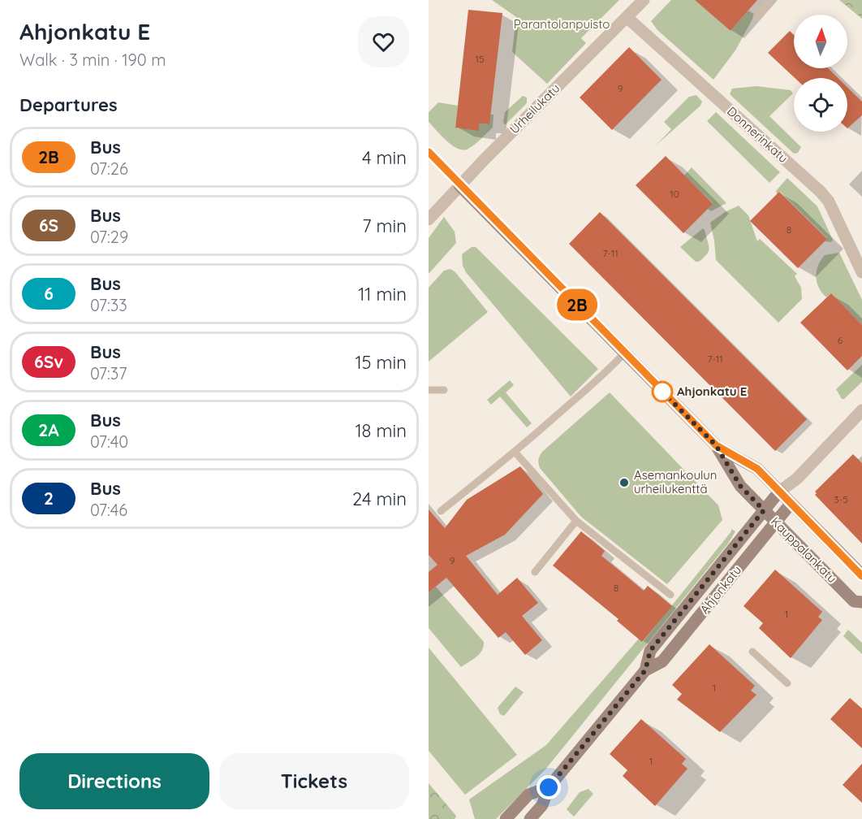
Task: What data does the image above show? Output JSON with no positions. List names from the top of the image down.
{
  "streets": {
    "main road": ["Kauppalankatu", "Ahjonkatu"],
    "street": ["Urheilukatu", "Donnerinkatu"]
  },
  "crossings": [
    ["Urheilukatu", "Donnerinkatu"],
    ["Urheilukatu", "Kauppalankatu"],
    ["Kauppalankatu", "Ahjonkatu"]
  ],
  "parks": ["Parantolanpuisto"],
  "places": ["Ahjonkatu E", "Asemankoulun urheilukenttä"],
  "lines": ["bus line 2B"],
  "house_numbers": [
    "15",
    "9",
    "10",
    "8",
    "7-11",
    "6",
    "7-11",
    "3-5",
    "9",
    "8",
    "1",
    "1",
    "1"
  ],
  "north": "top",
  "page": {
    "heading": [
      ["Ahjonkatu E", "Walk · 3 min · 190 m"],
      "Departures"
    ],
    "on_map": "2B",
    "list": [
      {
        "mark": "2B",
        "name": "Bus",
        "note": "07:26",
        "value": "4 min"
      },
      {
        "mark": "6S",
        "name": "Bus",
        "note": "07:29",
        "value": "7 min"
      },
      {
        "mark": "6",
        "name": "Bus",
        "note": "07:33",
        "value": "11 min"
      },
      {
        "mark": "6Sv",
        "name": "Bus",
        "note": "07:37",
        "value": "15 min"
      },
      {
        "mark": "2A",
        "name": "Bus",
        "note": "07:40",
        "value": "18 min"
      },
      {
        "mark": "2",
        "name": "Bus",
        "note": "07:46",
        "value": "24 min"
      }
    ],
    "buttons": ["Directions", "Tickets"]
  }
}
